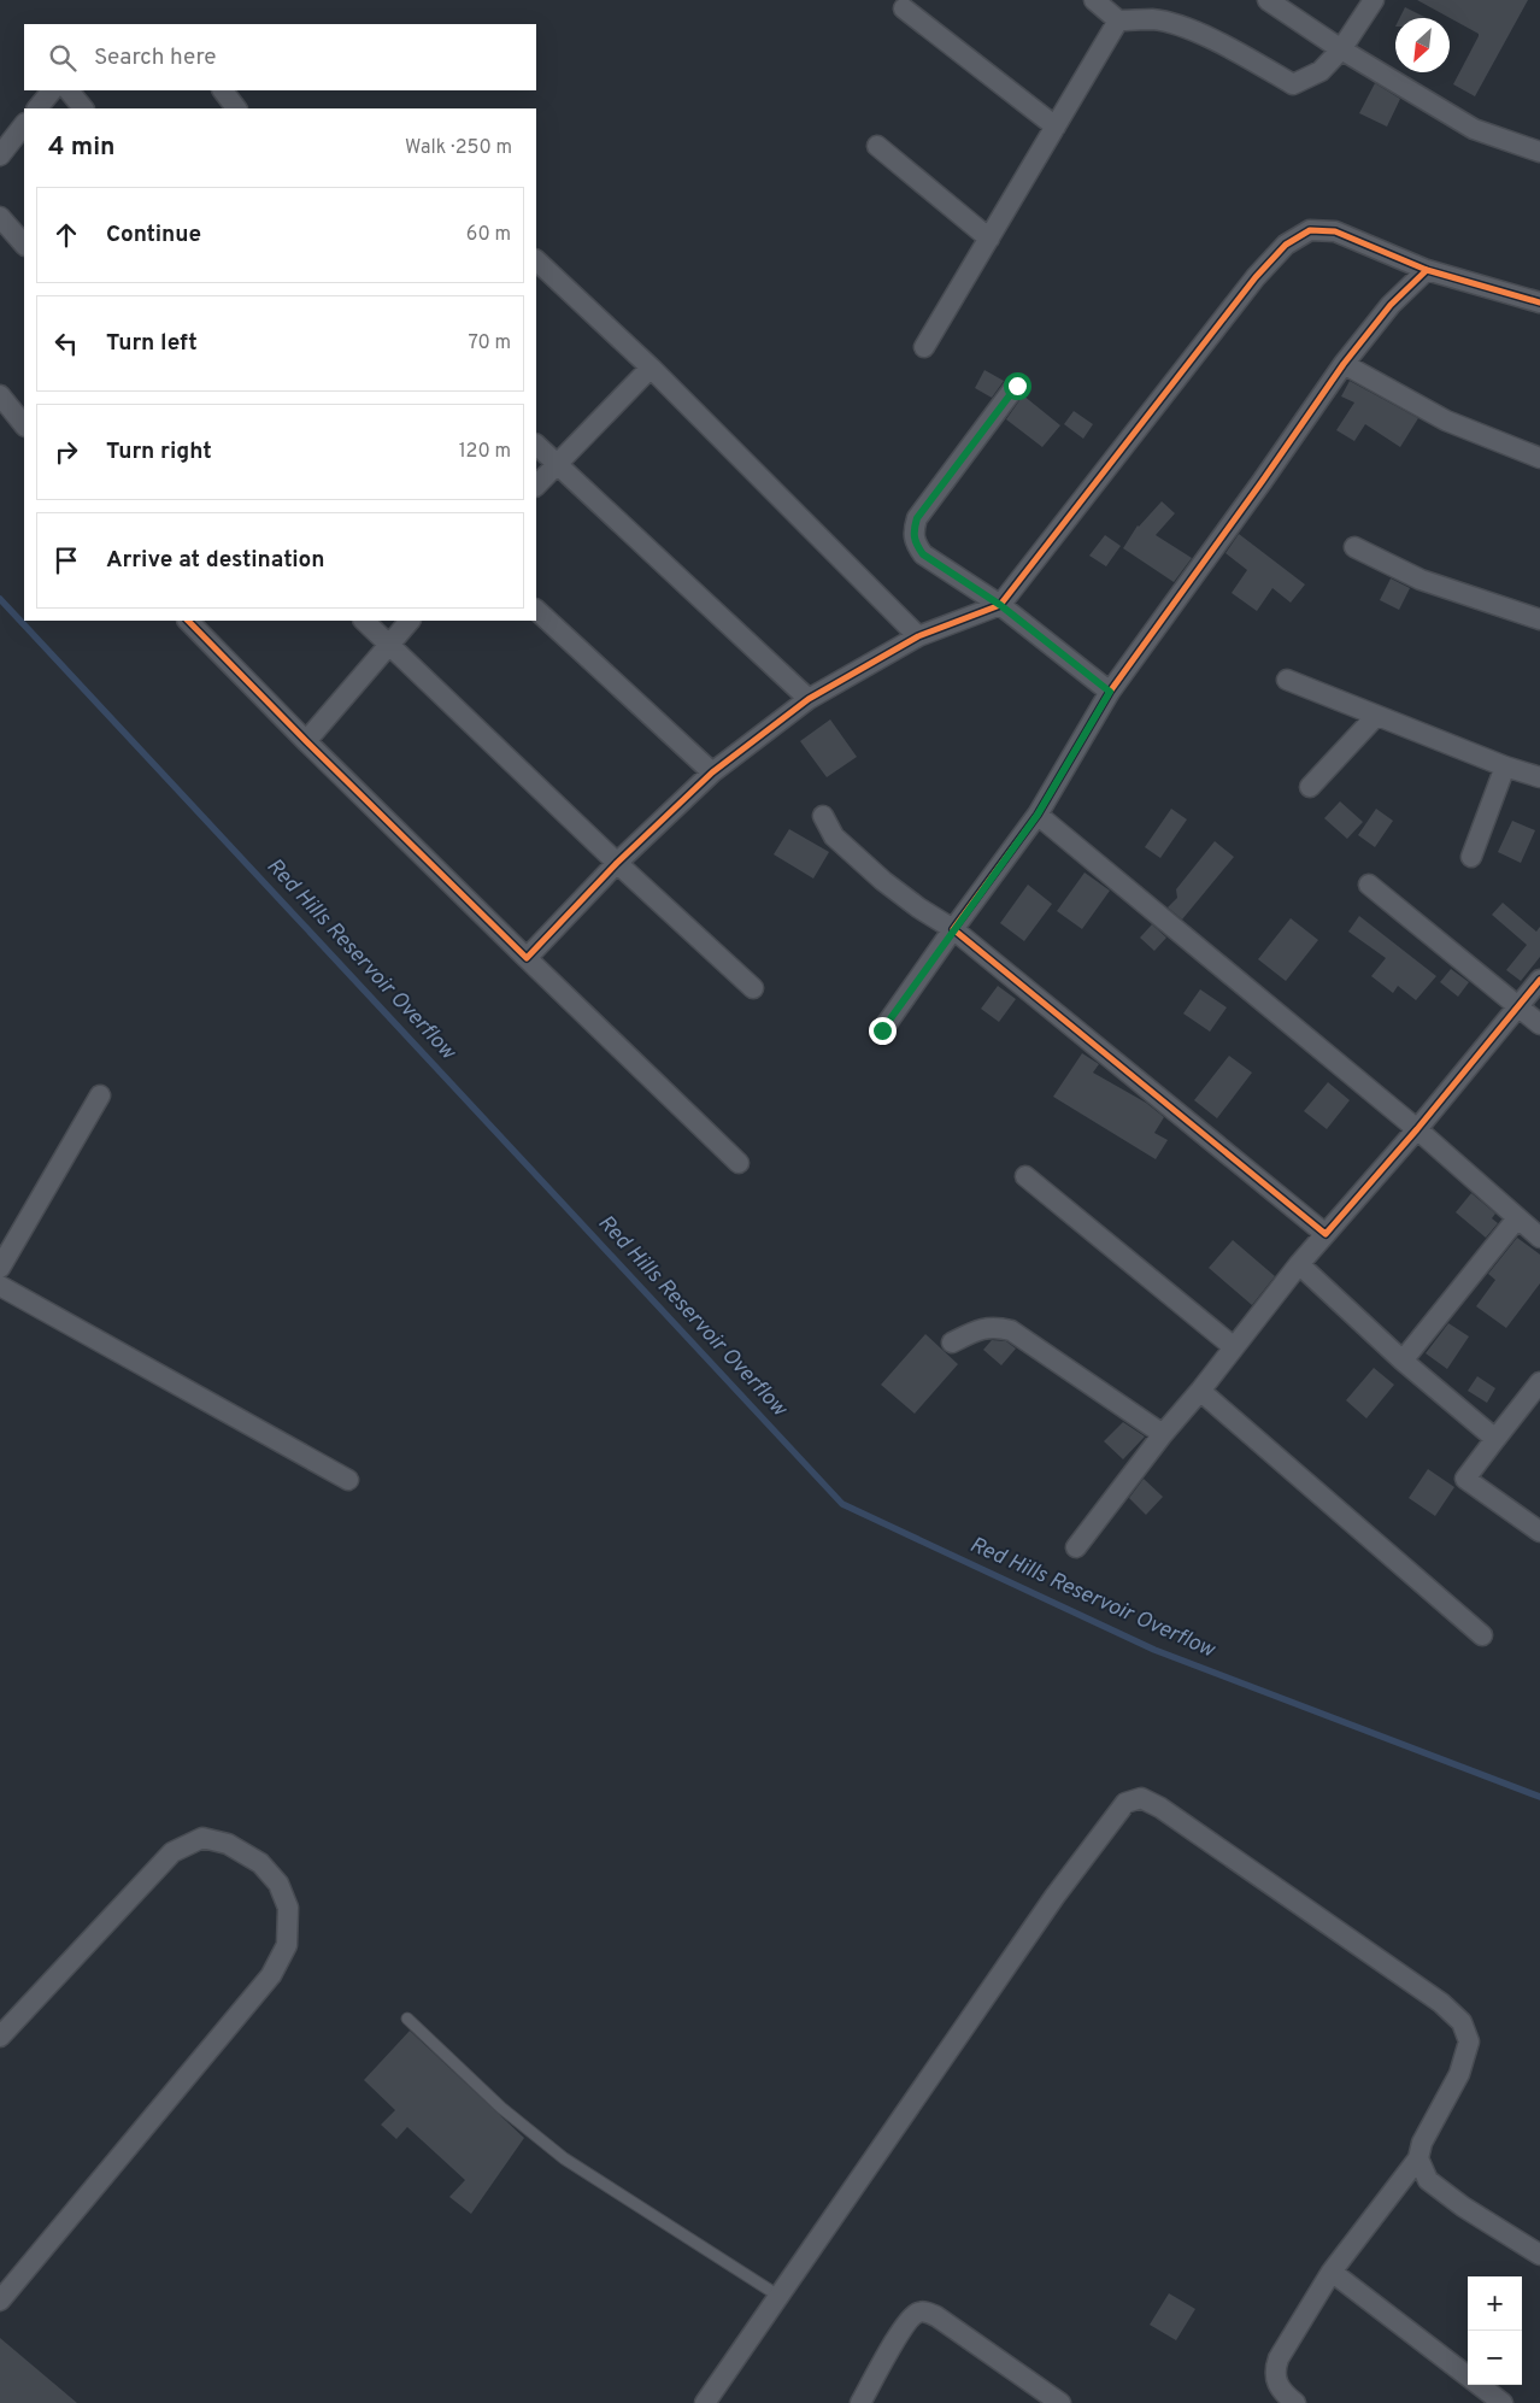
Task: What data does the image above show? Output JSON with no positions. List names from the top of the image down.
{
  "water": ["Red Hills Reservoir Overflow"],
  "north": "bottom left",
  "page": {
    "search": "Search here",
    "heading": ["4 min", "Walk · 250 m"],
    "list": [
      ["Continue", "60 m"],
      ["Turn left", "70 m"],
      ["Turn right", "120 m"],
      "Arrive at destination"
    ],
    "map_buttons": ["+", "−"]
  }
}
